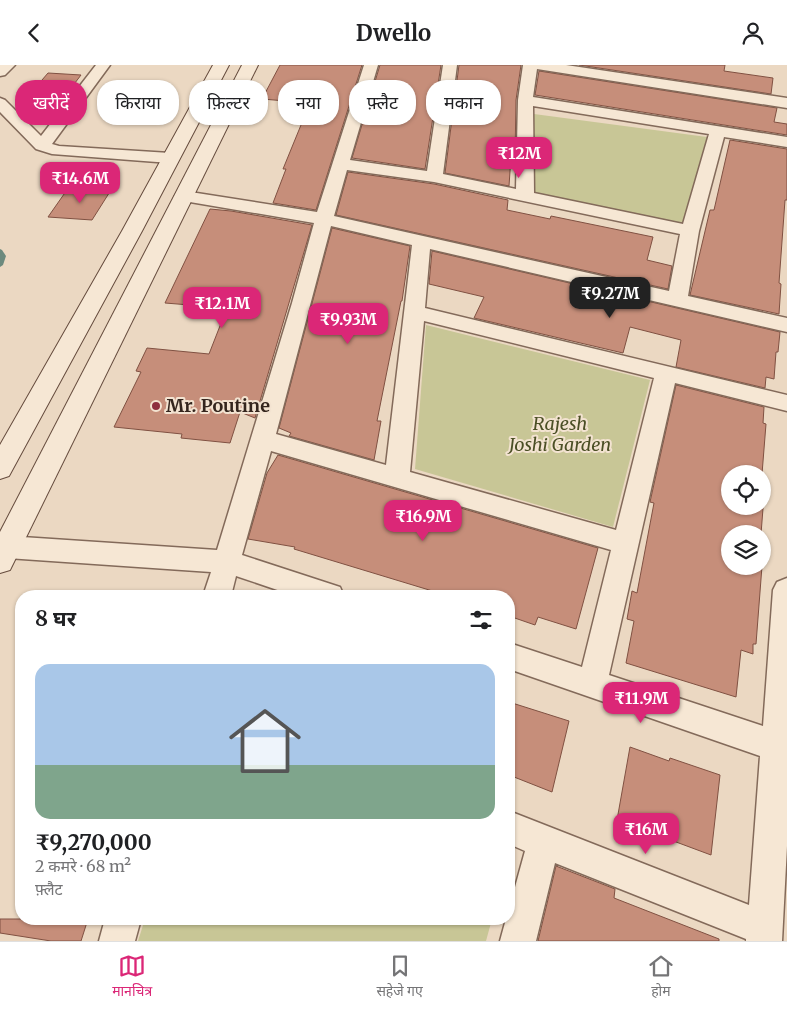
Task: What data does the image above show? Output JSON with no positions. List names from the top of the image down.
{
  "parks": ["Rajesh Joshi Garden"],
  "places": ["Mr. Poutine"],
  "page": {
    "header": "Dwello",
    "chip": [
      "खरीदें",
      "किराया",
      "फ़िल्टर",
      "नया",
      "फ़्लैट",
      "मकान"
    ],
    "price": [
      "₹12M",
      "₹14.6M",
      "₹9.27M",
      "₹12.1M",
      "₹9.93M",
      "₹16.9M",
      "₹11.9M",
      "₹16M"
    ],
    "heading": "8 घर",
    "list": [
      {
        "name": "₹9,270,000",
        "note": "2 कमरे · 68 m² · फ़्लैट"
      }
    ],
    "tabs": ["मानचित्र", "सहेजे गए", "होम"]
  }
}
